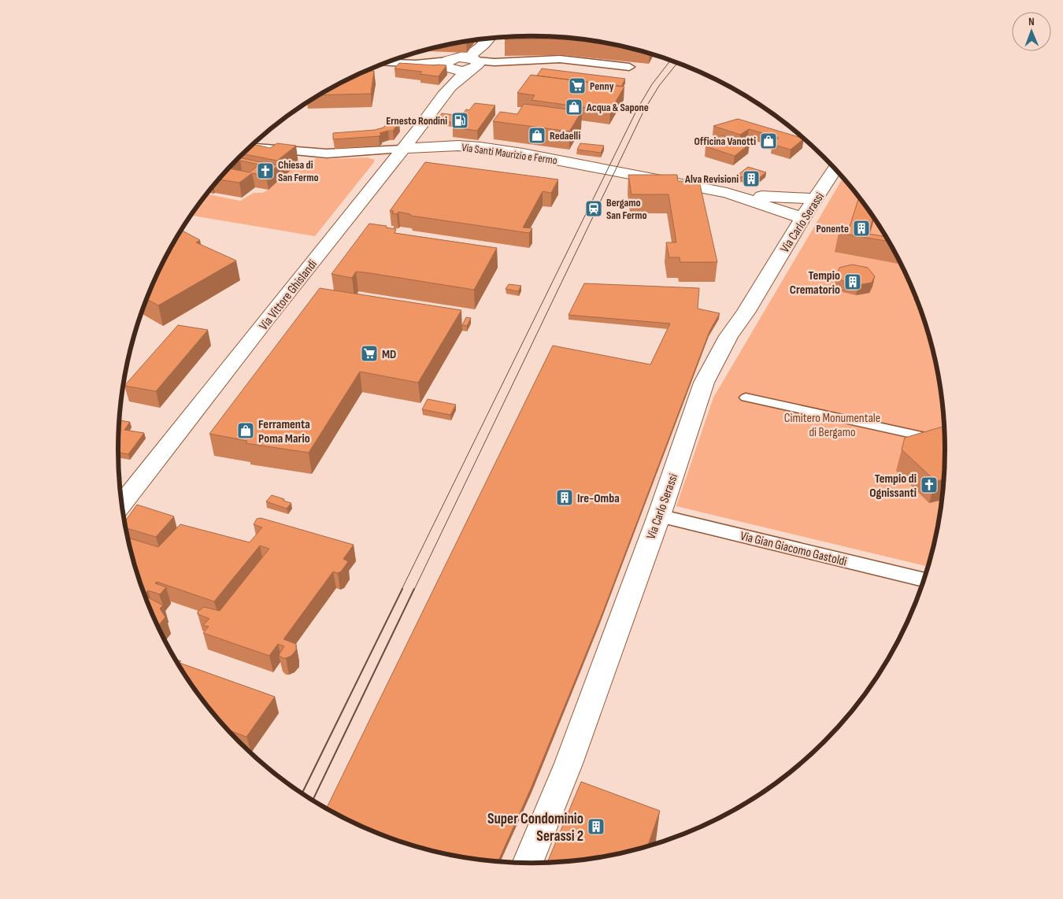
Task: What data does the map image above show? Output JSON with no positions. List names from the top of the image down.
{
  "streets": {
    "street": [
      "Via Santi Maurizio e Fermo",
      "Via Carlo Serassi",
      "Via Vittore Ghislandi",
      "Via Gian Giacomo Gastoldi"
    ]
  },
  "crossings": [
    ["Via Santi Maurizio e Fermo", "Via Carlo Serassi"],
    ["Via Santi Maurizio e Fermo", "Via Vittore Ghislandi"],
    ["Via Carlo Serassi", "Via Gian Giacomo Gastoldi"]
  ],
  "parks": ["Cimitero Monumentale di Bergamo"],
  "places": {
    "supermarket": ["Penny", "MD"],
    "shop": [
      "Acqua & Sapone",
      "Redaelli",
      "Officina Vanotti",
      "Ferramenta Poma Mario"
    ],
    "fuel station": ["Ernesto Rondini"],
    "church": ["Chiesa di San Fermo", "Tempio di Ognissanti"],
    "building": [
      "Alva Revisioni",
      "Ponente",
      "Tempio Crematorio",
      "Ire-Omba",
      "Super Condominio Serassi 2"
    ],
    "station": ["Bergamo San Fermo"]
  },
  "north": "top"
}
